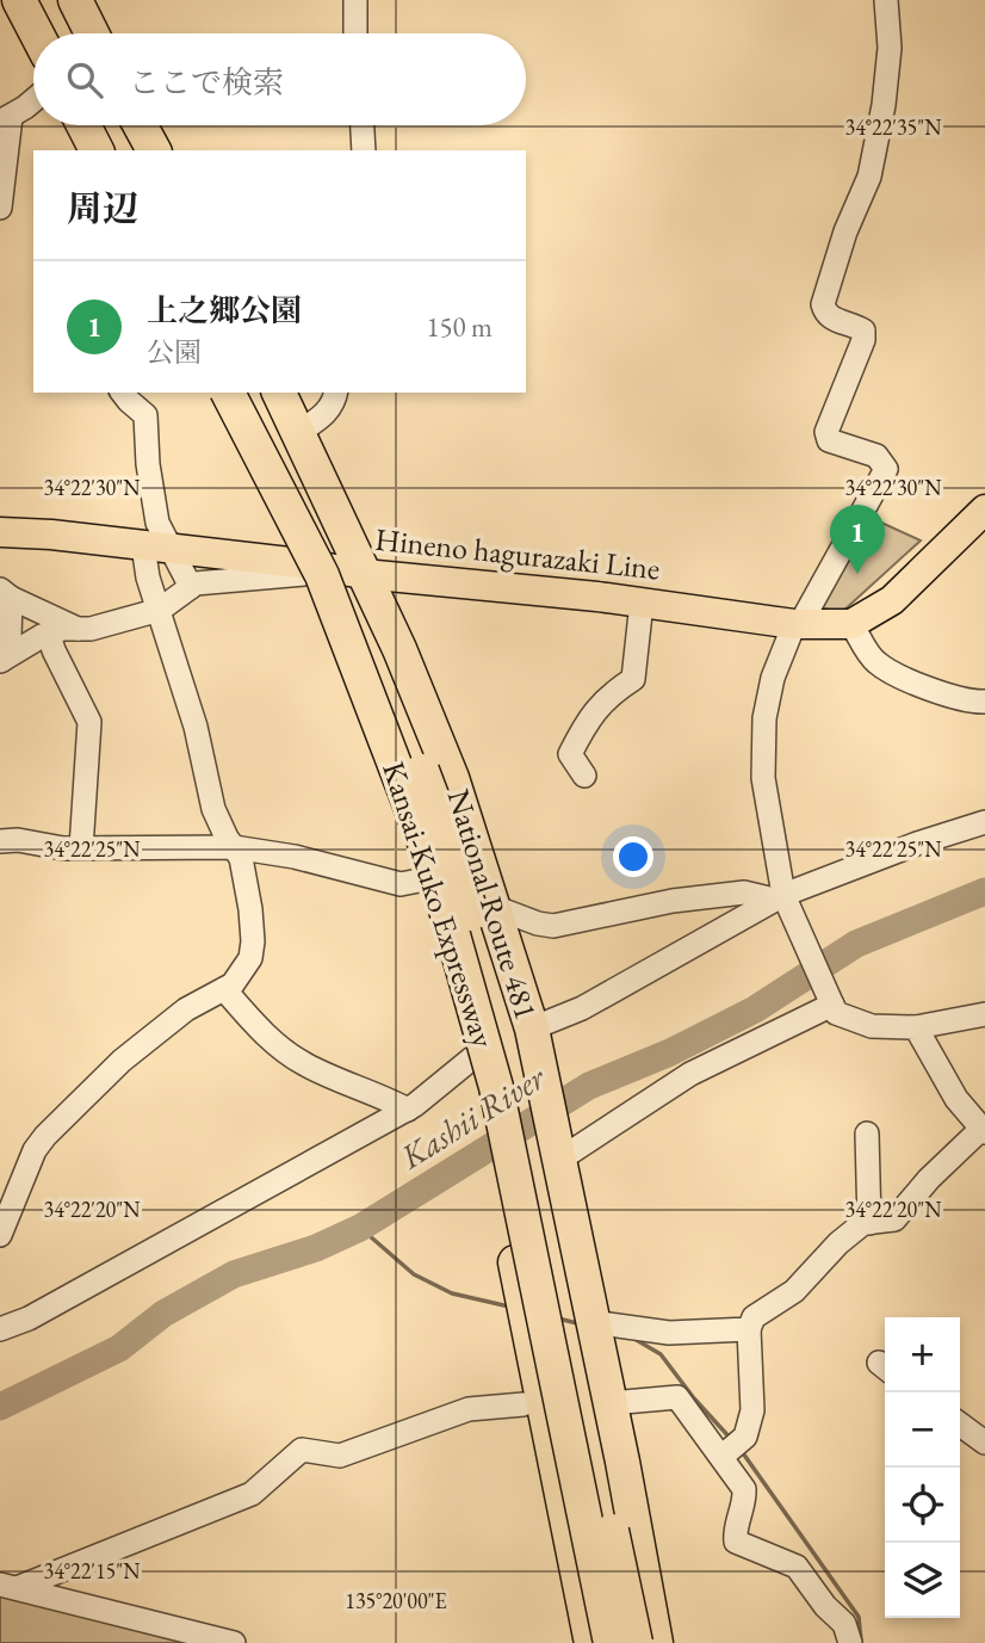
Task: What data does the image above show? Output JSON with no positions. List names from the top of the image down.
{
  "streets": {
    "highway": ["Kansai-Kuko Expressway", "National Route 481"],
    "main road": ["Hineno hagurazaki Line"]
  },
  "crossings": [
    ["Hineno hagurazaki Line", "National Route 481"]
  ],
  "water": ["Kashii River"],
  "page": {
    "search": "ここで検索",
    "heading": "周辺",
    "list": [
      {
        "mark": "1",
        "name": "上之郷公園",
        "note": "公園",
        "value": "150 m"
      }
    ],
    "pins": "1",
    "map_buttons": ["+", "−"]
  },
  "coordinates": [
    "34°22'35\"N",
    "34°22'30\"N",
    "34°22'25\"N",
    "34°22'20\"N",
    "34°22'15\"N",
    "135°20'00\"E"
  ]
}
